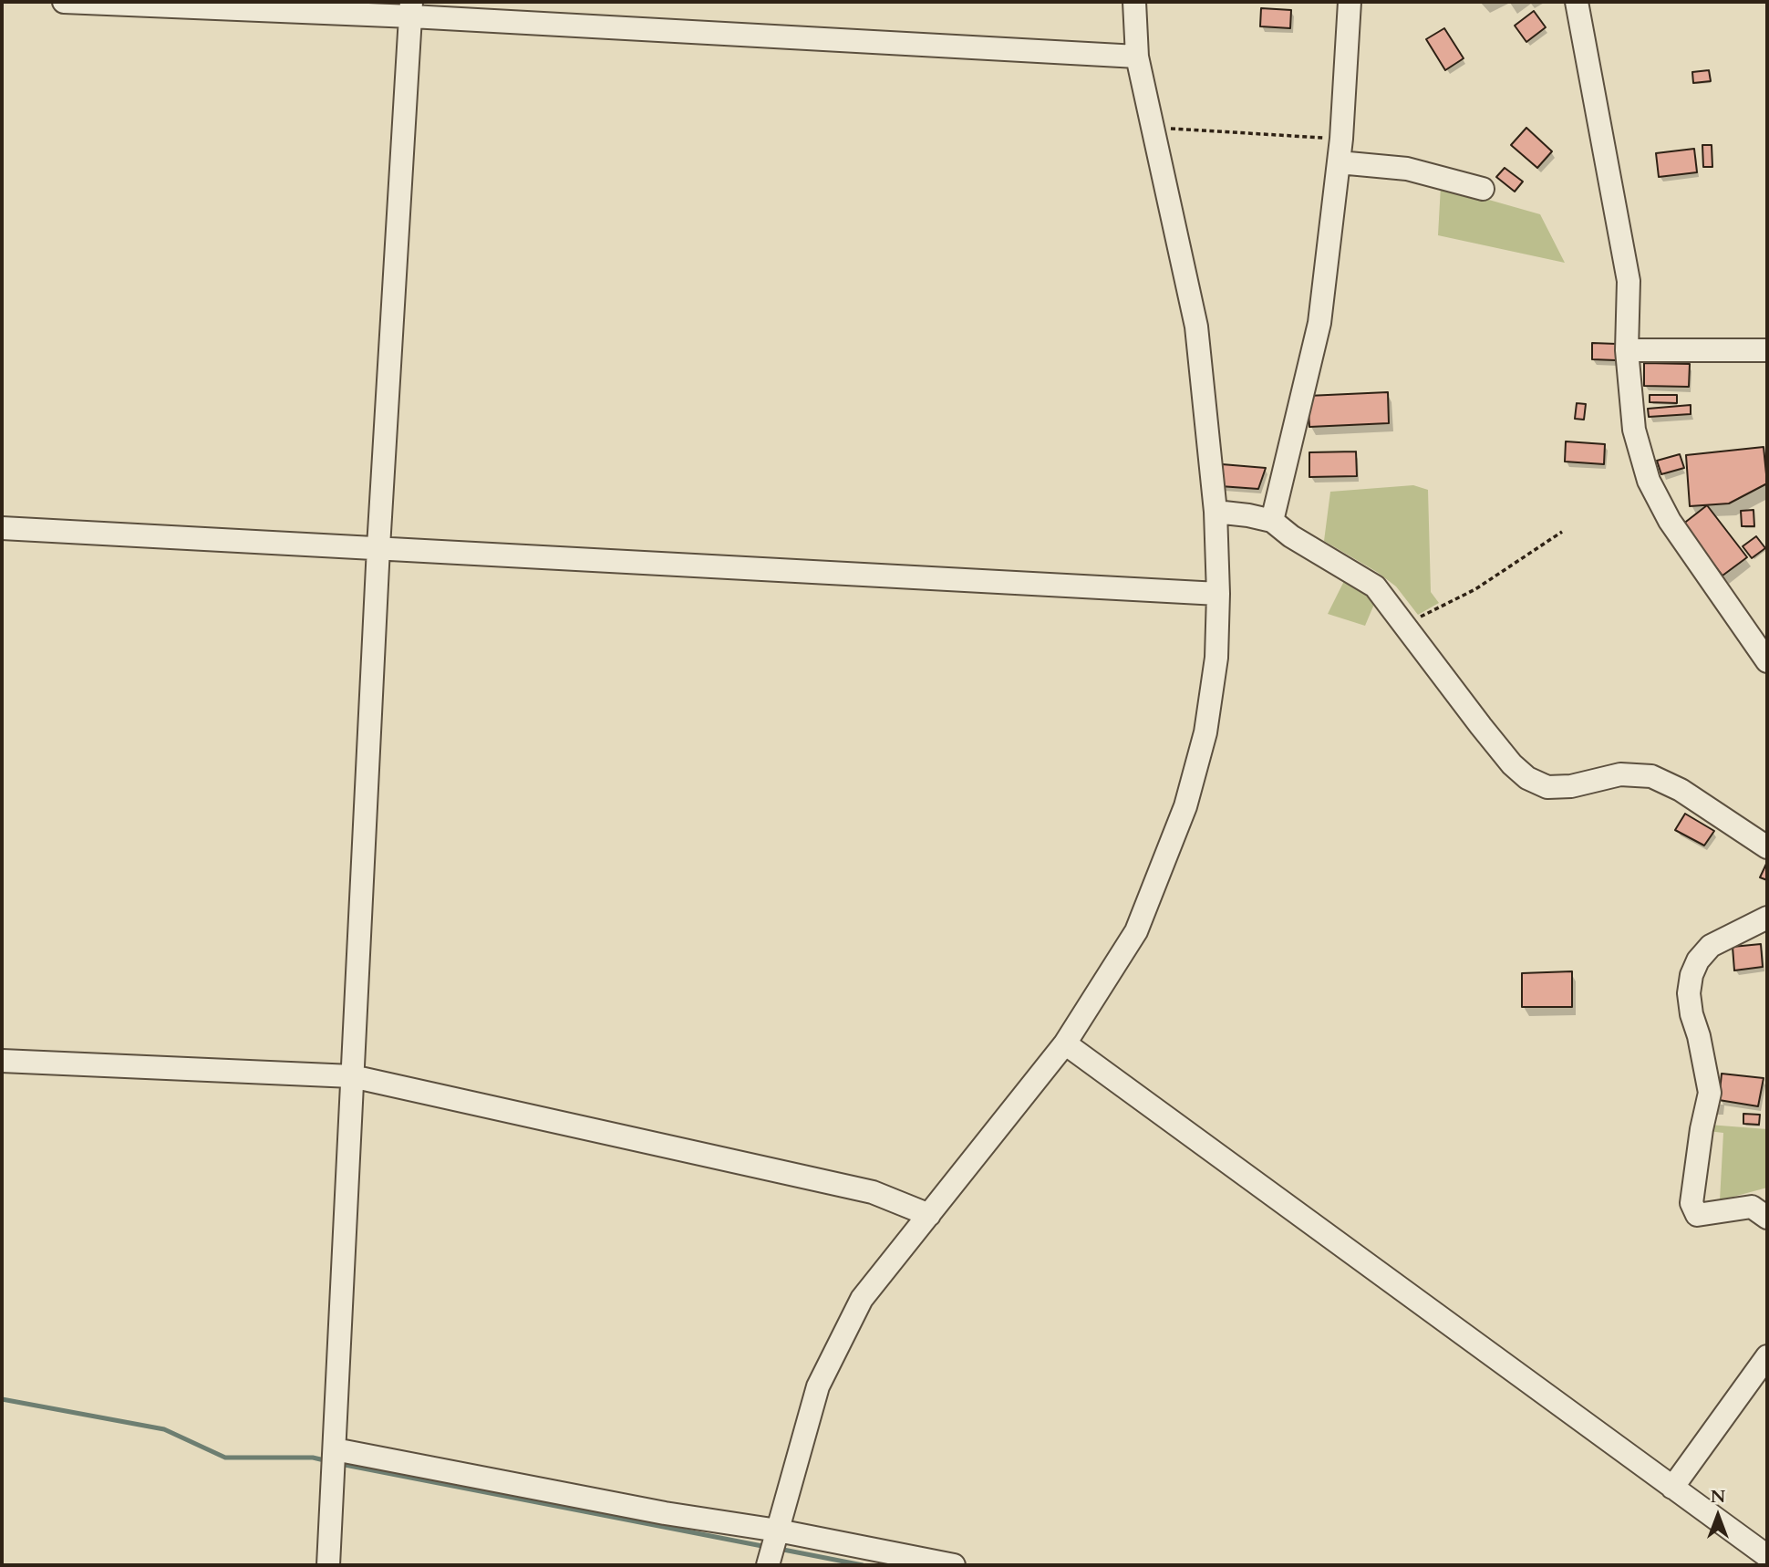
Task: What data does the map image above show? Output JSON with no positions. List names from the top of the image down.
{
  "north": "top"
}
